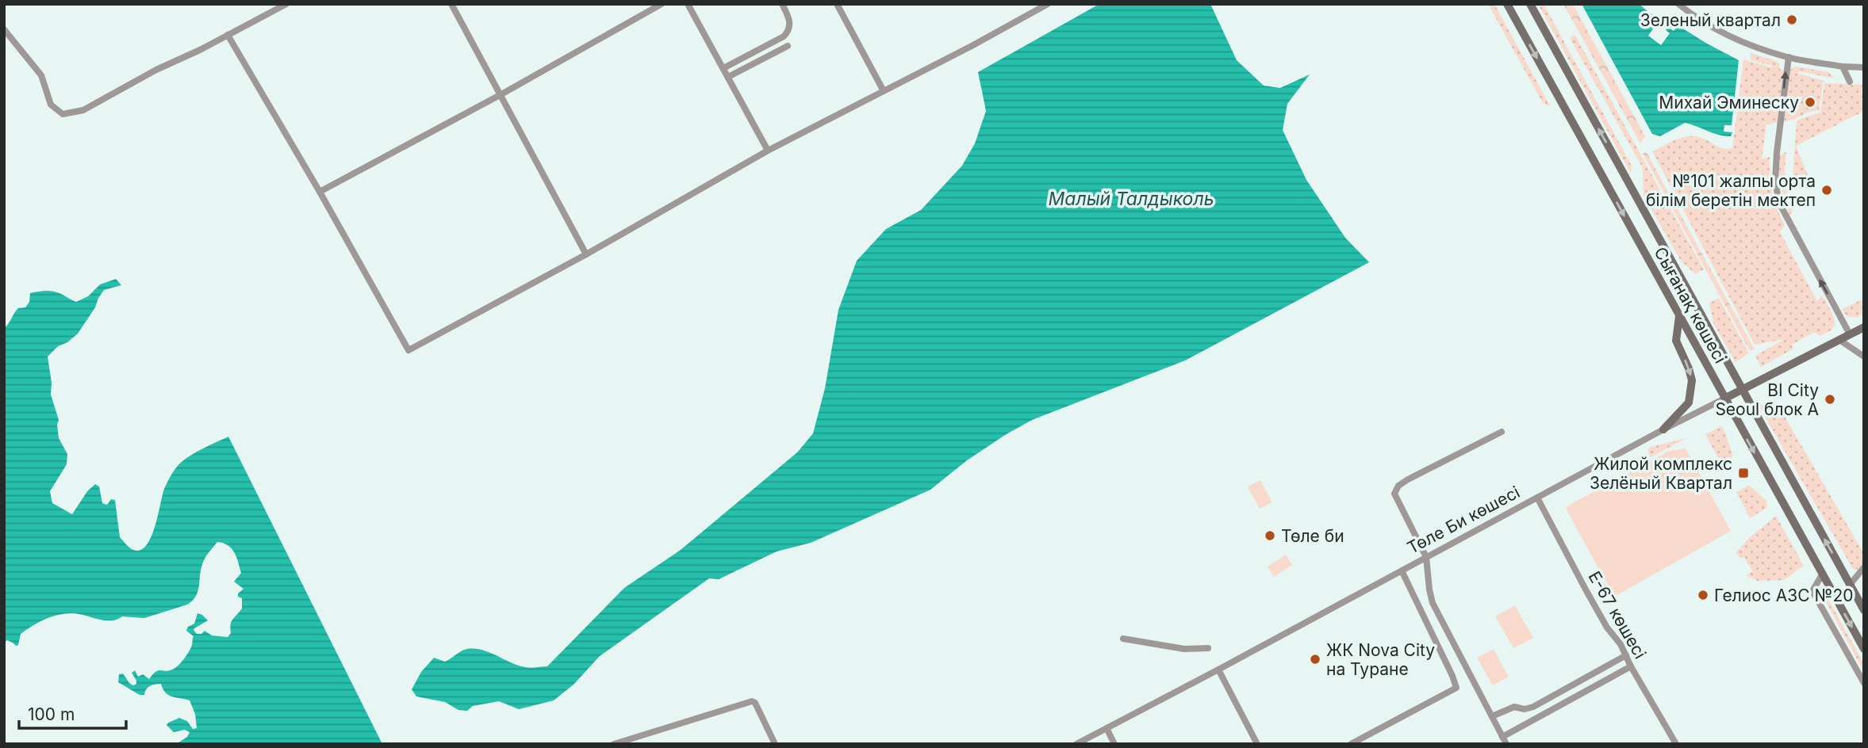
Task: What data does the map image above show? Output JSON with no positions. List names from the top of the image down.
{
  "streets": {
    "main road": ["Сығанақ көшесі"],
    "street": ["Төле Би көшесі", "Е-67 көшесі"]
  },
  "crossings": [
    ["Сығанақ көшесі", "Төле Би көшесі"],
    ["Төле Би көшесі", "Е-67 көшесі"]
  ],
  "water": ["Малый Талдыколь"],
  "places": {
    "other": [
      "Зеленый квартал",
      "Михай Эминеску",
      "№101 жалпы орта білім беретін мектеп",
      "BI City Seoul блок A",
      "Төле би",
      "Гелиос АЗС №20",
      "ЖК Nova City на Туране"
    ],
    "transit": ["Жилой комплекс Зелёный Квартал"]
  },
  "scale_bar": "100 m"
}
